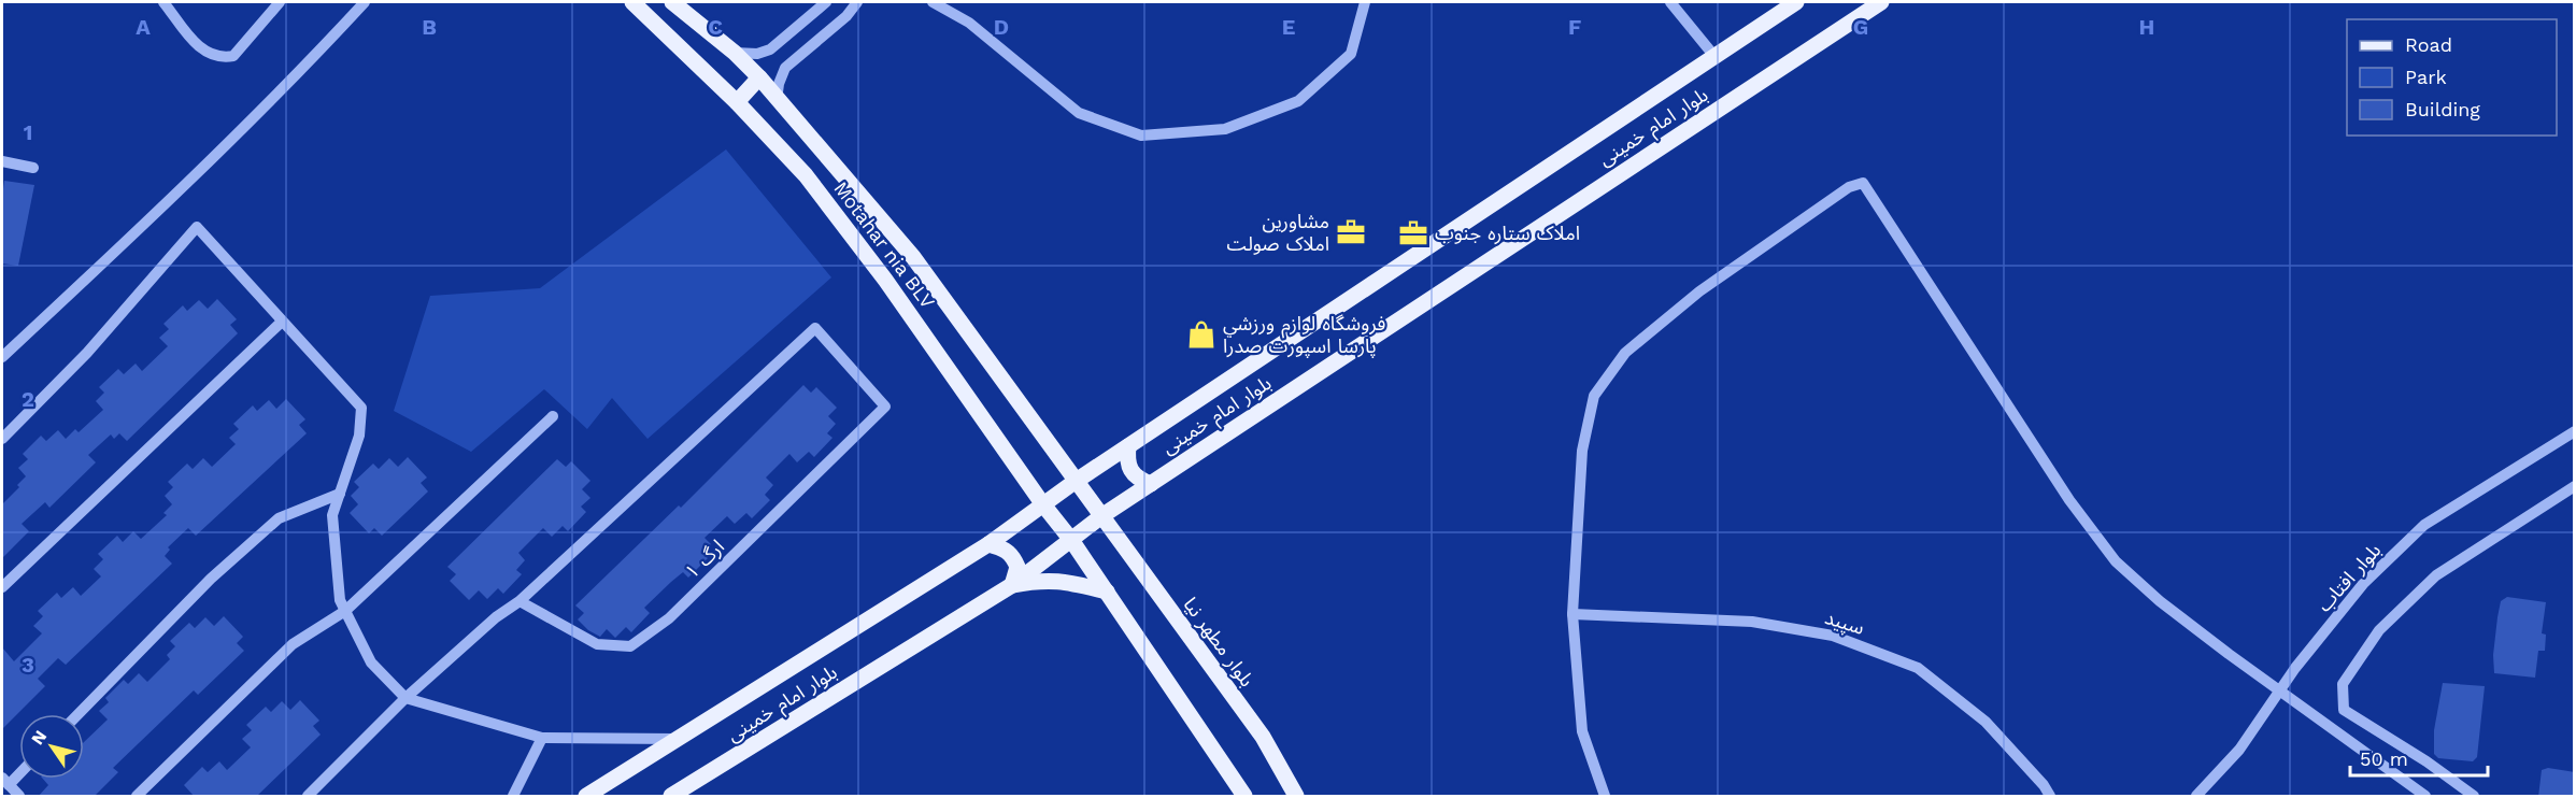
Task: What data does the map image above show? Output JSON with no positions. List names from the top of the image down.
{
  "streets": {
    "main road": ["بلوار امام خمینی", "Motahar nia BLV", "بلوار مطهر نیا"],
    "street": ["ارگ ۱", "بلوار افتاب", "سپید"]
  },
  "crossings": [
    ["بلوار امام خمینی", "Motahar nia BLV"],
    ["بلوار امام خمینی", "بلوار مطهر نیا"],
    ["Motahar nia BLV", "بلوار مطهر نیا"]
  ],
  "places": {
    "office": ["مشاورین املاک صولت", "املاک ستاره جنوب"],
    "shop": ["فروشگاه لوازم ورزشي پارسا اسپورت صدرا"]
  },
  "legend": ["Road", "Park", "Building"],
  "scale_bar": "50 m",
  "north": "top left",
  "grid": {
    "columns": [
      "A",
      "B",
      "C",
      "D",
      "E",
      "F",
      "G",
      "H"
    ],
    "rows": ["1", "2", "3"]
  }
}
